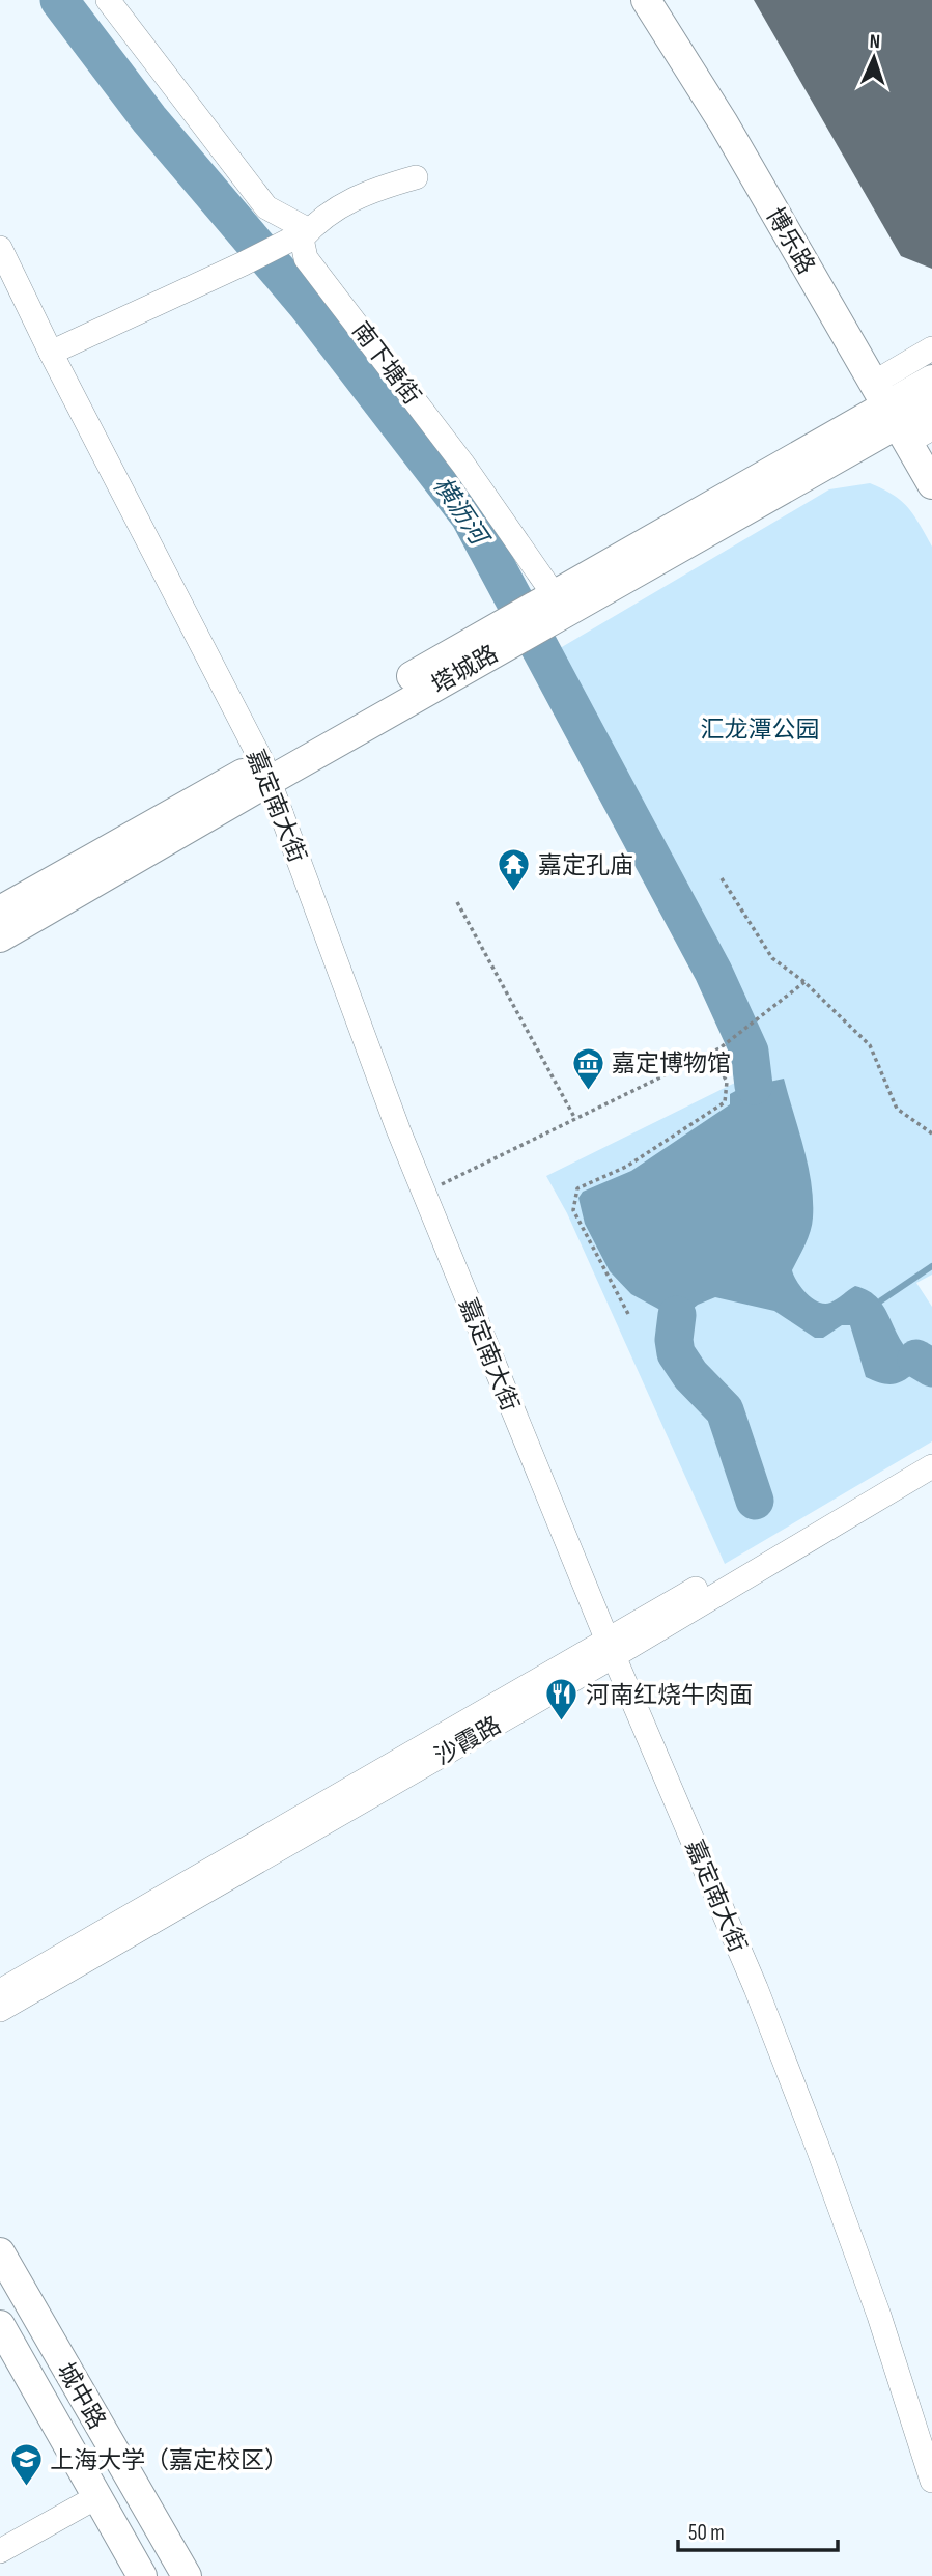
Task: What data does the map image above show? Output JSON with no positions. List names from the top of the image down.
{
  "streets": {
    "main road": ["博乐路", "塔城路", "城中路"],
    "street": ["南下塘街", "嘉定南大街", "沙霞路"]
  },
  "crossings": [
    ["博乐路", "塔城路"],
    ["南下塘街", "塔城路"],
    ["塔城路", "嘉定南大街"],
    ["嘉定南大街", "沙霞路"]
  ],
  "water": ["横沥河"],
  "parks": ["汇龙潭公园"],
  "places": {
    "temple": ["嘉定孔庙"],
    "museum": ["嘉定博物馆"],
    "restaurant": ["河南红烧牛肉面"],
    "school or university": ["上海大学（嘉定校区）"]
  },
  "scale_bar": "50 m",
  "north": "top"
}
